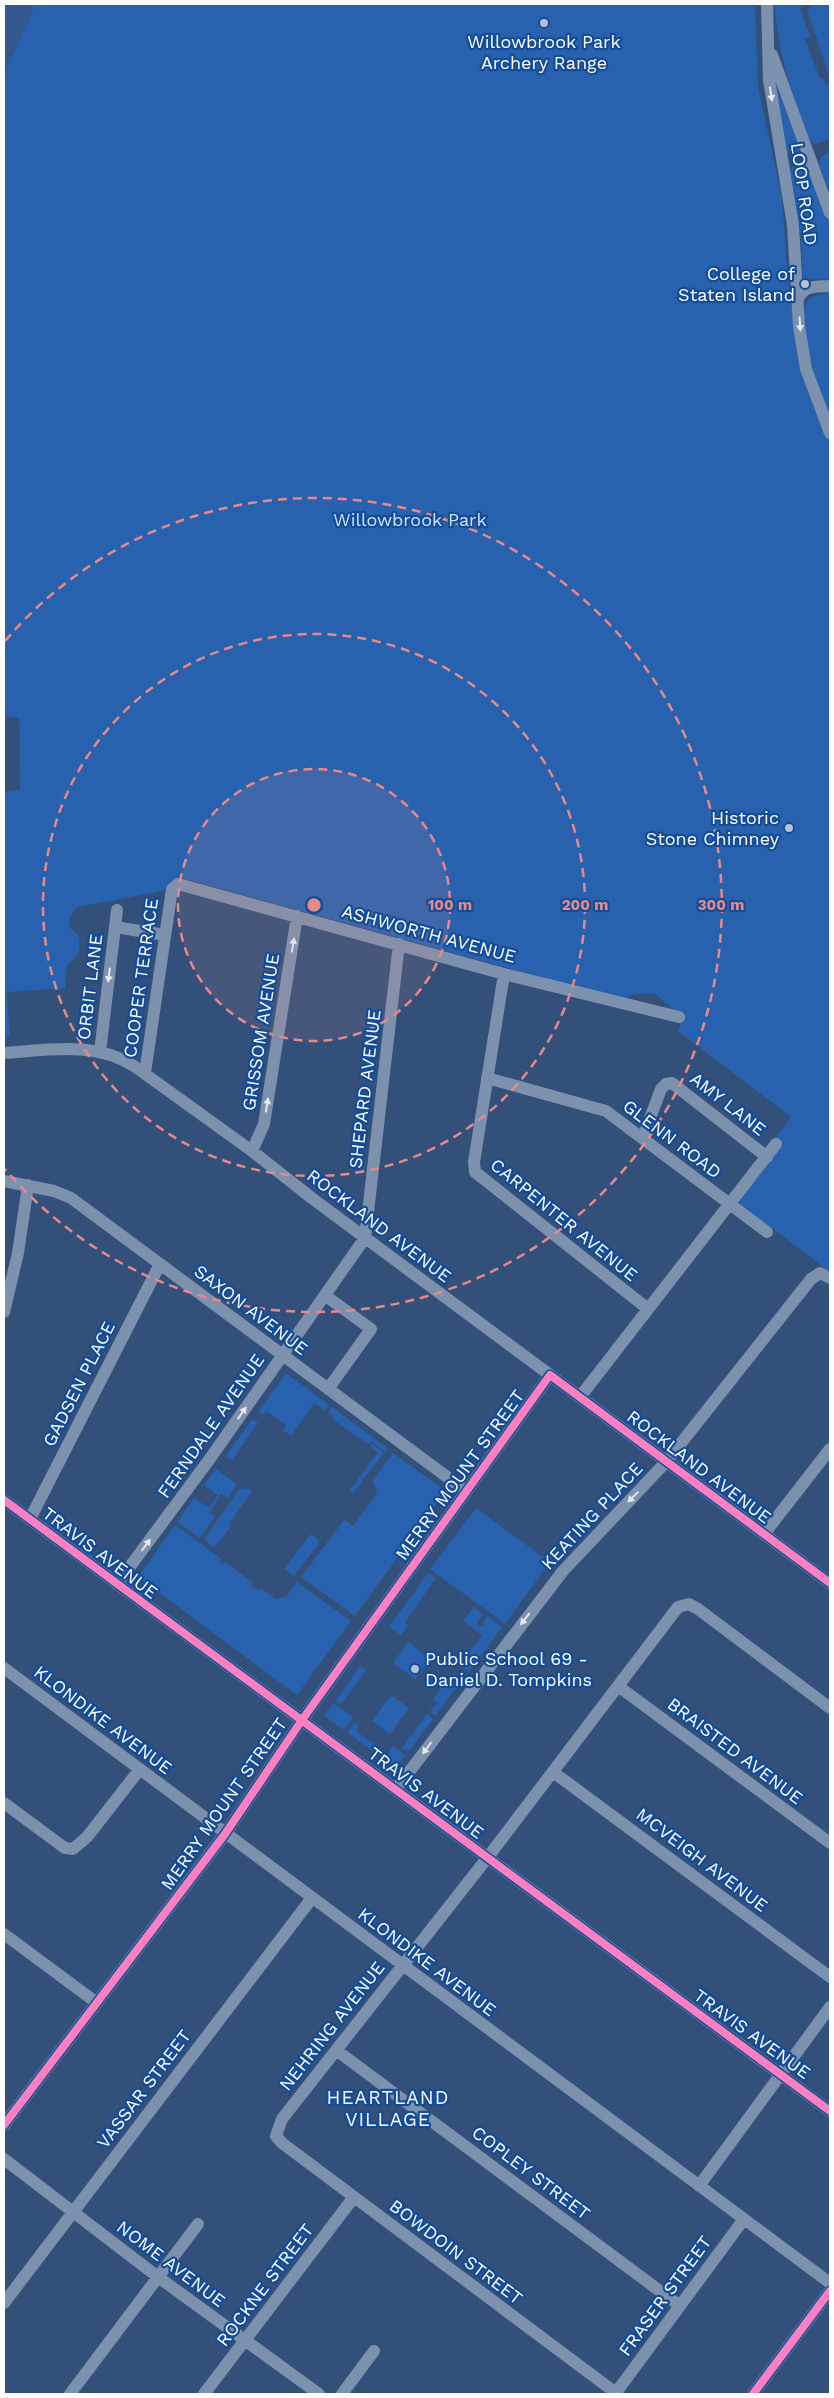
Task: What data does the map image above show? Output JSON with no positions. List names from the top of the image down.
{
  "streets": {
    "street": [
      "LOOP ROAD",
      "ASHWORTH AVENUE",
      "COOPER TERRACE",
      "ORBIT LANE",
      "GRISSOM AVENUE",
      "SHEPARD AVENUE",
      "AMY LANE",
      "GLENN ROAD",
      "CARPENTER AVENUE",
      "ROCKLAND AVENUE",
      "SAXON AVENUE",
      "GADSEN PLACE",
      "FERNDALE AVENUE",
      "MERRY MOUNT STREET",
      "KEATING PLACE",
      "TRAVIS AVENUE",
      "KLONDIKE AVENUE",
      "BRAISTED AVENUE",
      "MCVEIGH AVENUE",
      "NEHRING AVENUE",
      "VASSAR STREET",
      "COPLEY STREET",
      "BOWDOIN STREET",
      "NOME AVENUE",
      "ROCKNE STREET",
      "FRASER STREET"
    ]
  },
  "crossings": [
    ["ASHWORTH AVENUE", "COOPER TERRACE"],
    ["ASHWORTH AVENUE", "GRISSOM AVENUE"],
    ["ASHWORTH AVENUE", "SHEPARD AVENUE"],
    ["ASHWORTH AVENUE", "CARPENTER AVENUE"],
    ["COOPER TERRACE", "ORBIT LANE"],
    ["COOPER TERRACE", "ROCKLAND AVENUE"],
    ["ORBIT LANE", "ROCKLAND AVENUE"],
    ["GRISSOM AVENUE", "ROCKLAND AVENUE"],
    ["SHEPARD AVENUE", "ROCKLAND AVENUE"],
    ["SHEPARD AVENUE", "FERNDALE AVENUE"],
    ["AMY LANE", "GLENN ROAD"],
    ["GLENN ROAD", "CARPENTER AVENUE"],
    ["ROCKLAND AVENUE", "FERNDALE AVENUE"],
    ["ROCKLAND AVENUE", "MERRY MOUNT STREET"],
    ["ROCKLAND AVENUE", "KEATING PLACE"],
    ["SAXON AVENUE", "GADSEN PLACE"],
    ["SAXON AVENUE", "FERNDALE AVENUE"],
    ["SAXON AVENUE", "MERRY MOUNT STREET"],
    ["GADSEN PLACE", "TRAVIS AVENUE"],
    ["FERNDALE AVENUE", "TRAVIS AVENUE"],
    ["MERRY MOUNT STREET", "TRAVIS AVENUE"],
    ["MERRY MOUNT STREET", "KLONDIKE AVENUE"],
    ["KEATING PLACE", "TRAVIS AVENUE"],
    ["TRAVIS AVENUE", "NEHRING AVENUE"],
    ["KLONDIKE AVENUE", "NEHRING AVENUE"],
    ["KLONDIKE AVENUE", "VASSAR STREET"],
    ["KLONDIKE AVENUE", "FRASER STREET"],
    ["BRAISTED AVENUE", "NEHRING AVENUE"],
    ["MCVEIGH AVENUE", "NEHRING AVENUE"],
    ["NEHRING AVENUE", "COPLEY STREET"],
    ["NEHRING AVENUE", "BOWDOIN STREET"],
    ["VASSAR STREET", "NOME AVENUE"],
    ["COPLEY STREET", "FRASER STREET"],
    ["BOWDOIN STREET", "ROCKNE STREET"],
    ["BOWDOIN STREET", "FRASER STREET"],
    ["NOME AVENUE", "ROCKNE STREET"]
  ],
  "one_way": [
    "ORBIT LANE",
    "GRISSOM AVENUE",
    "FERNDALE AVENUE",
    "KEATING PLACE"
  ],
  "districts": ["HEARTLAND VILLAGE"],
  "parks": ["Willowbrook Park"],
  "places": [
    "Willowbrook Park Archery Range",
    "College of Staten Island",
    "Historic Stone Chimney",
    "Public School 69 - Daniel D. Tompkins"
  ],
  "rings": ["100 m", "200 m", "300 m"]
}
